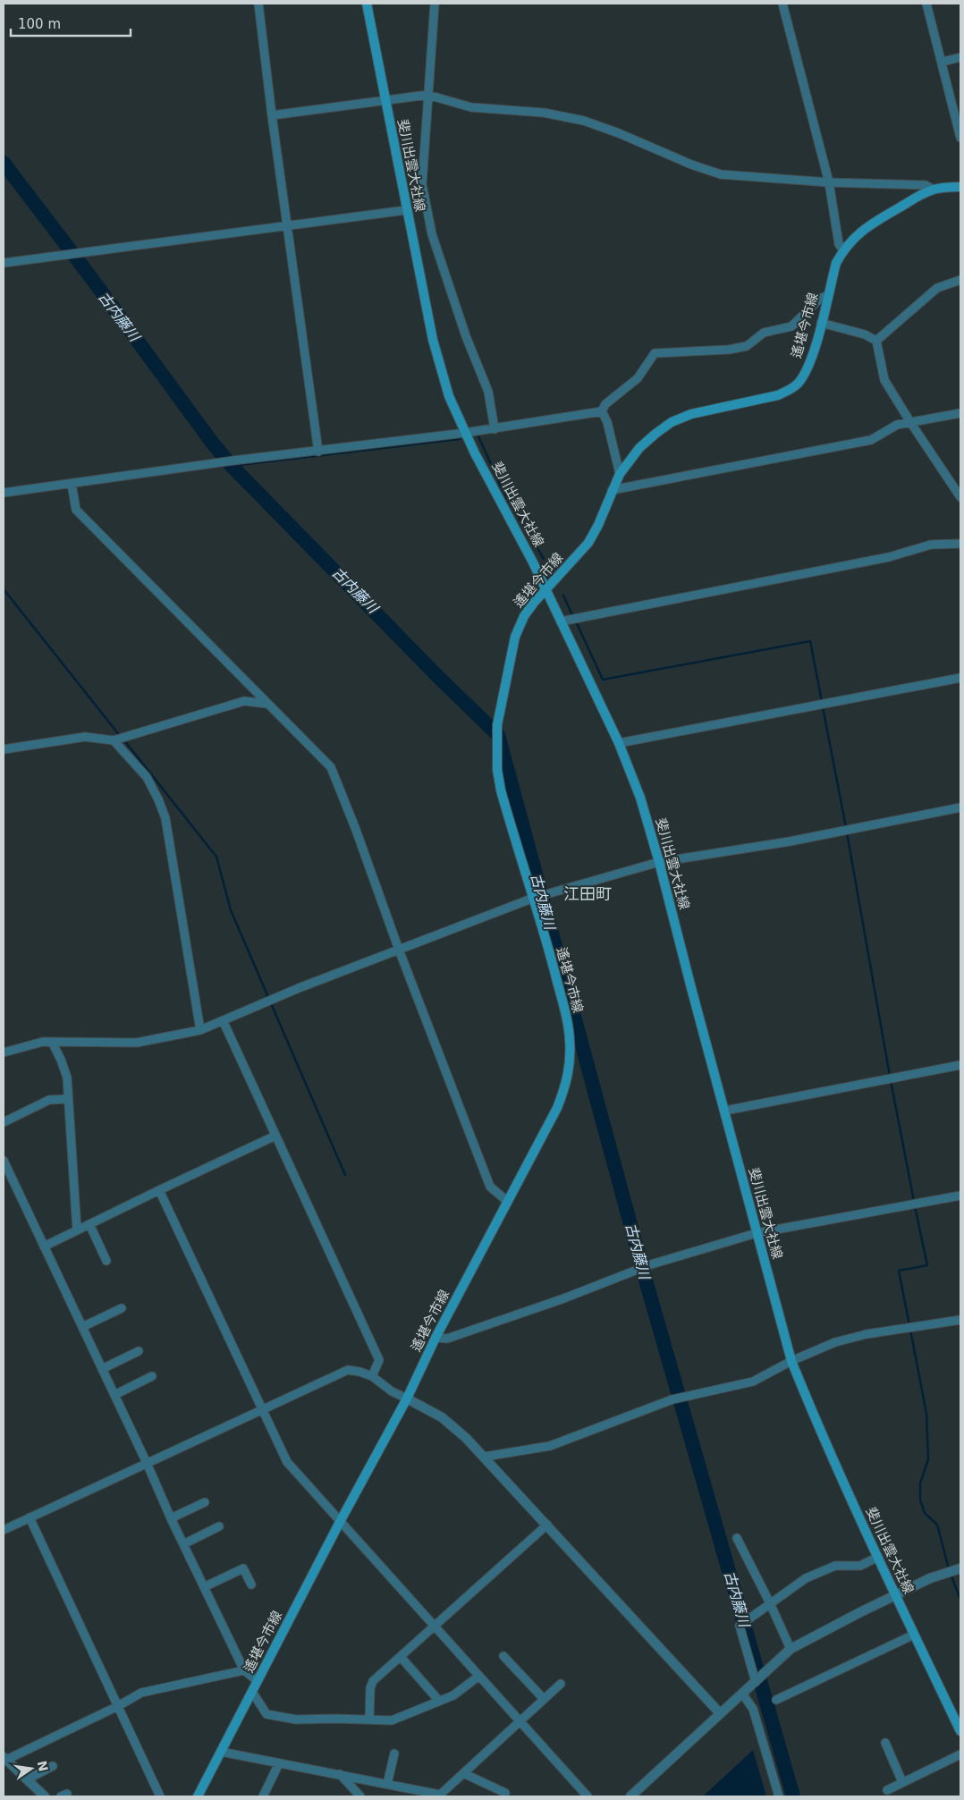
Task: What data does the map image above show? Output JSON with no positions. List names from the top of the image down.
{
  "streets": {
    "main road": ["斐川出雲大社線", "遙堪今市線"]
  },
  "crossings": [
    ["斐川出雲大社線", "遙堪今市線"]
  ],
  "districts": ["江田町"],
  "water": ["古内藤川"],
  "scale_bar": "100 m",
  "north": "right"
}
